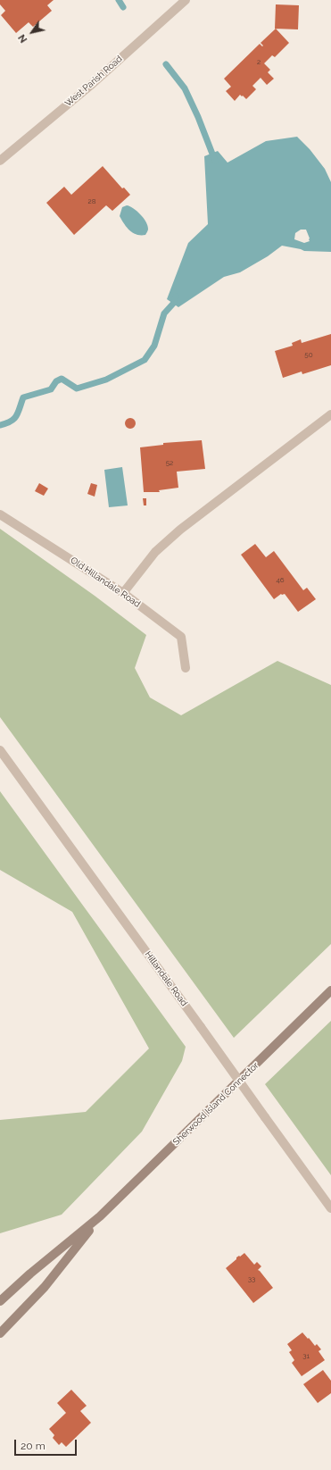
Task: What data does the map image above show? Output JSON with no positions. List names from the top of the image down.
{
  "streets": {
    "main road": ["Sherwood Island Connector"],
    "street": ["West Parish Road", "Old Hillandale Road", "Hillandale Road"]
  },
  "house_numbers": [
    "2",
    "28",
    "50",
    "52",
    "46",
    "33",
    "31"
  ],
  "scale_bar": "20 m",
  "north": "bottom left"
}
